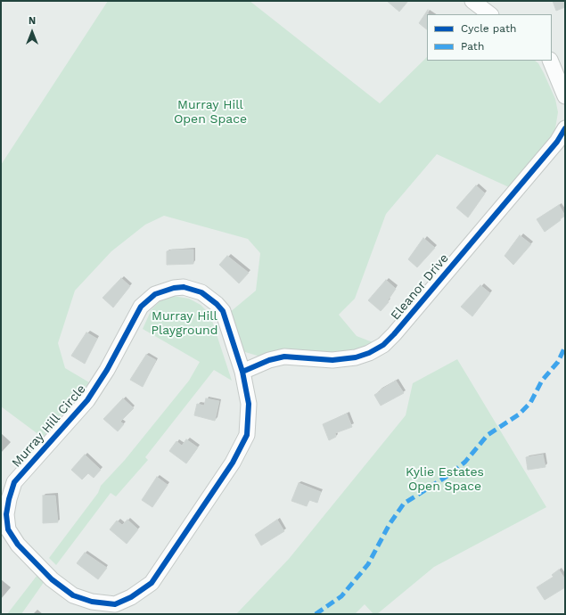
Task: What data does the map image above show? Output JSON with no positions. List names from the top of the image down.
{
  "streets": {
    "street": ["Eleanor Drive", "Murray Hill Circle"]
  },
  "crossings": [
    ["Eleanor Drive", "Murray Hill Circle"]
  ],
  "parks": ["Murray Hill Open Space", "Murray Hill Playground", "Kylie Estates Open Space"],
  "legend": ["Cycle path", "Path"],
  "north": "top"
}
